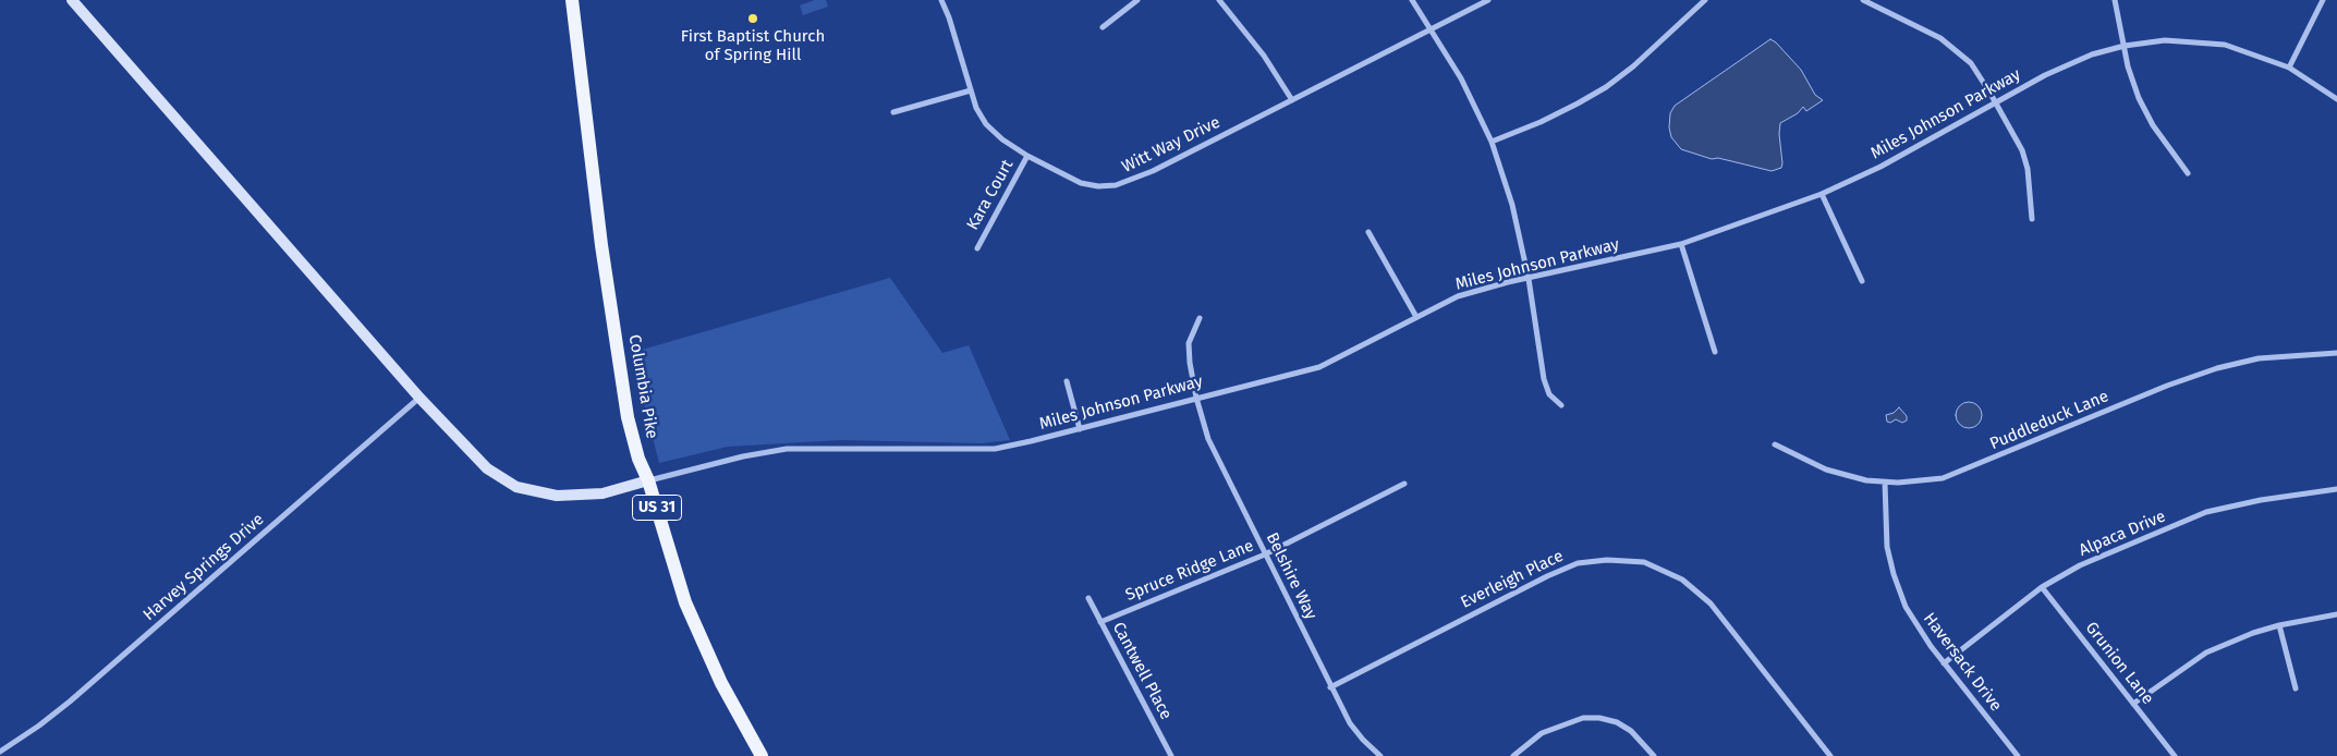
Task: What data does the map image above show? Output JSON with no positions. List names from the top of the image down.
{
  "streets": {
    "main road": ["Columbia Pike", "US 31"],
    "street": [
      "Miles Johnson Parkway",
      "Witt Way Drive",
      "Kara Court",
      "Puddleduck Lane",
      "Alpaca Drive",
      "Harvey Springs Drive",
      "Spruce Ridge Lane",
      "Belshire Way",
      "Everleigh Place",
      "Haversack Drive",
      "Grunion Lane",
      "Cantwell Place"
    ]
  },
  "crossings": [
    ["Miles Johnson Parkway", "Columbia Pike"],
    ["Miles Johnson Parkway", "Belshire Way"],
    ["Witt Way Drive", "Kara Court"],
    ["Puddleduck Lane", "Haversack Drive"],
    ["Alpaca Drive", "Haversack Drive"],
    ["Alpaca Drive", "Grunion Lane"],
    ["Spruce Ridge Lane", "Belshire Way"],
    ["Spruce Ridge Lane", "Cantwell Place"],
    ["Belshire Way", "Everleigh Place"]
  ],
  "places": ["First Baptist Church of Spring Hill"]
}
